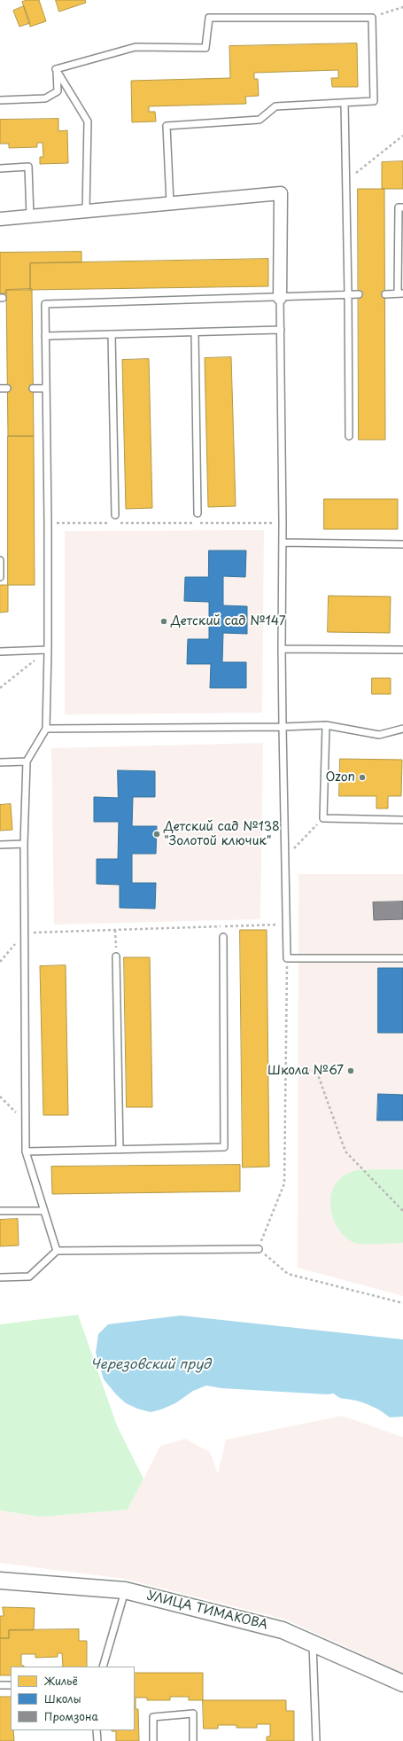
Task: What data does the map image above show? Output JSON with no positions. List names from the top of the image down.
{
  "streets": {
    "street": ["УЛИЦА ТИМАКОВА"]
  },
  "water": ["Черезовский пруд"],
  "places": [
    "Детский сад №147",
    "Ozon",
    "Детский сад №138 \"Золотой ключик\"",
    "Школа №67"
  ],
  "legend": ["Жильё", "Школы", "Промзона"]
}
